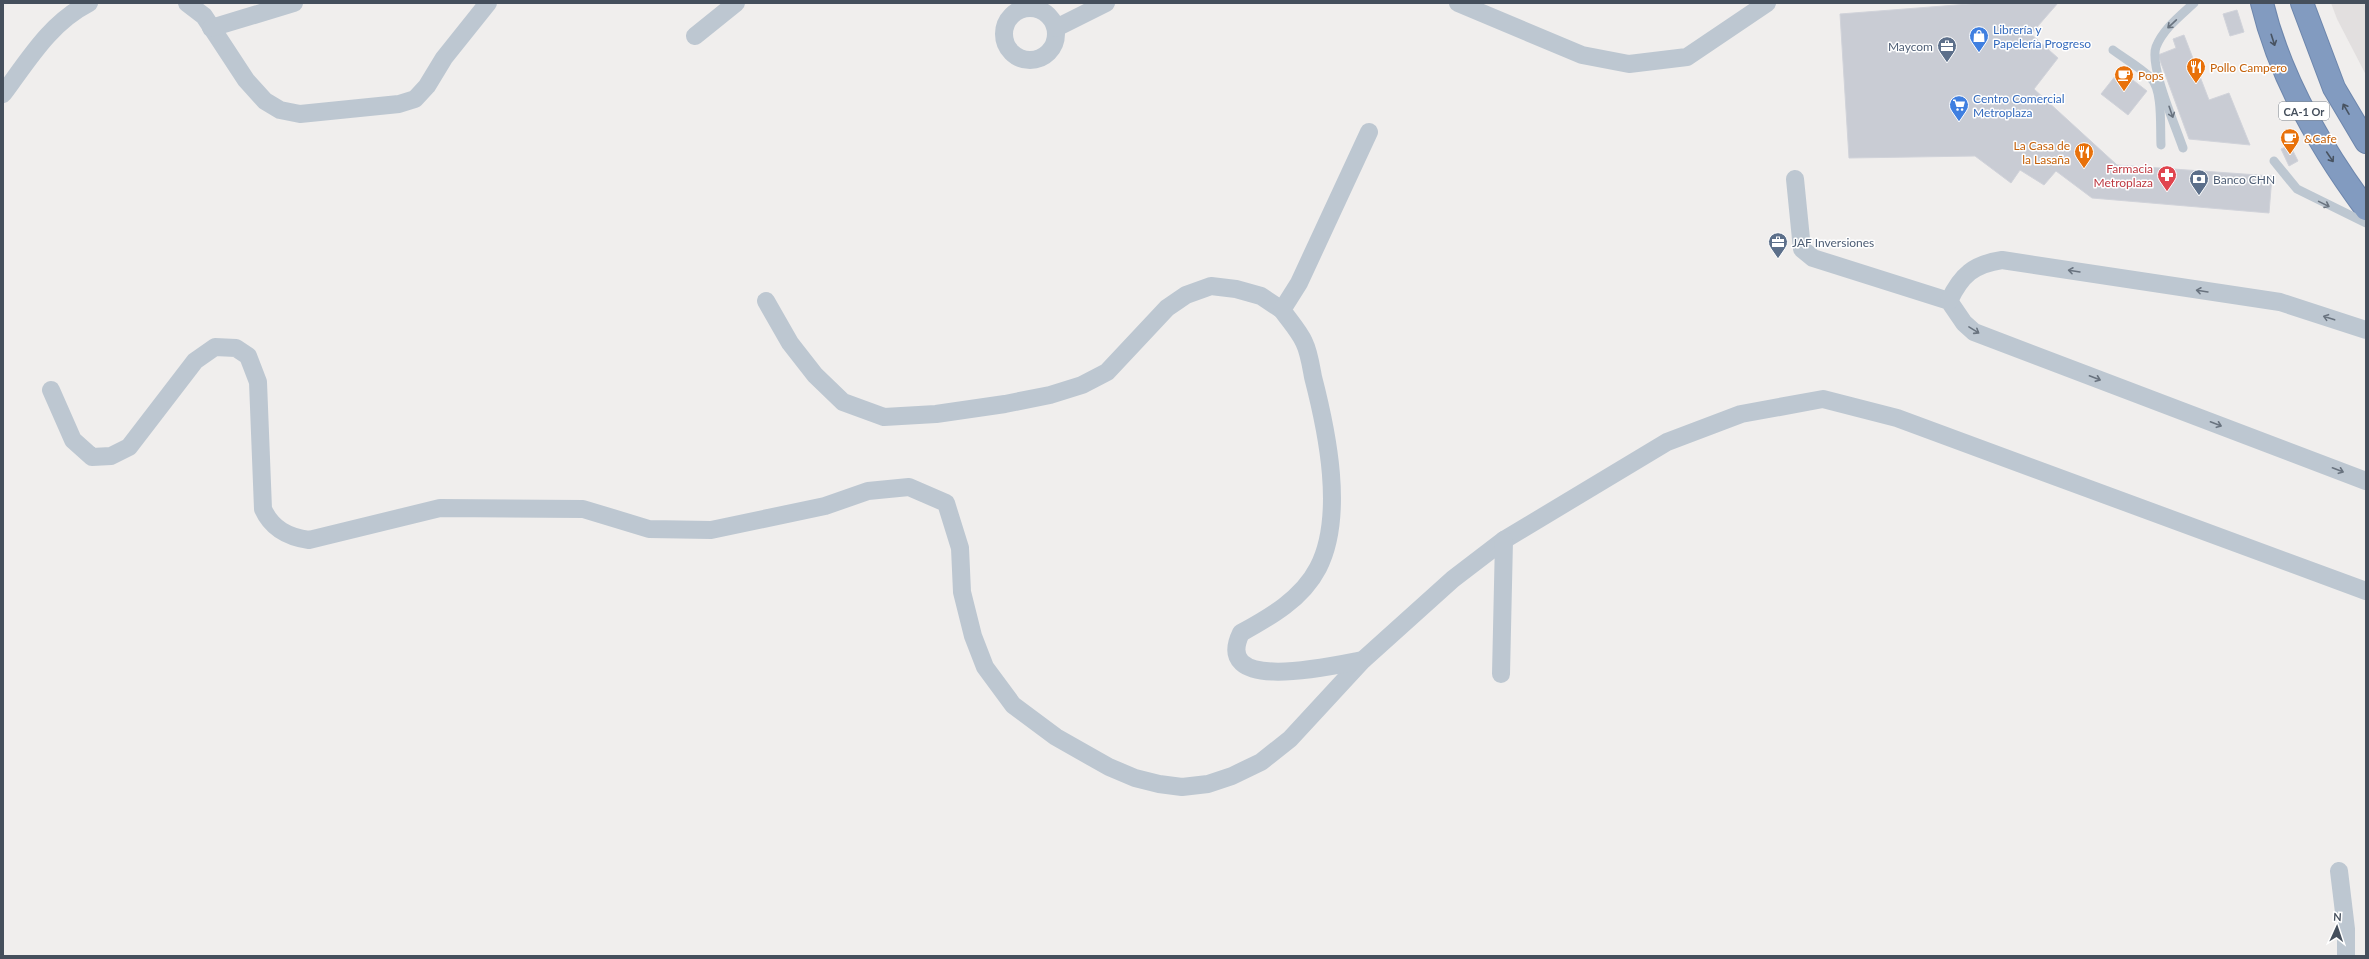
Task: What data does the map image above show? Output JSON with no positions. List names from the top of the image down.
{
  "streets": {
    "highway": ["CA-1 Or"]
  },
  "places": {
    "shop": ["Librería y Papelería Progreso"],
    "office": ["Maycom", "JAF Inversiones"],
    "restaurant": ["Pollo Campero", "La Casa de la Lasaña"],
    "cafe": ["Pops", "&Cafe"],
    "supermarket": ["Centro Comercial Metroplaza"],
    "pharmacy": ["Farmacia Metroplaza"],
    "bank": ["Banco CHN"]
  },
  "north": "top"
}
